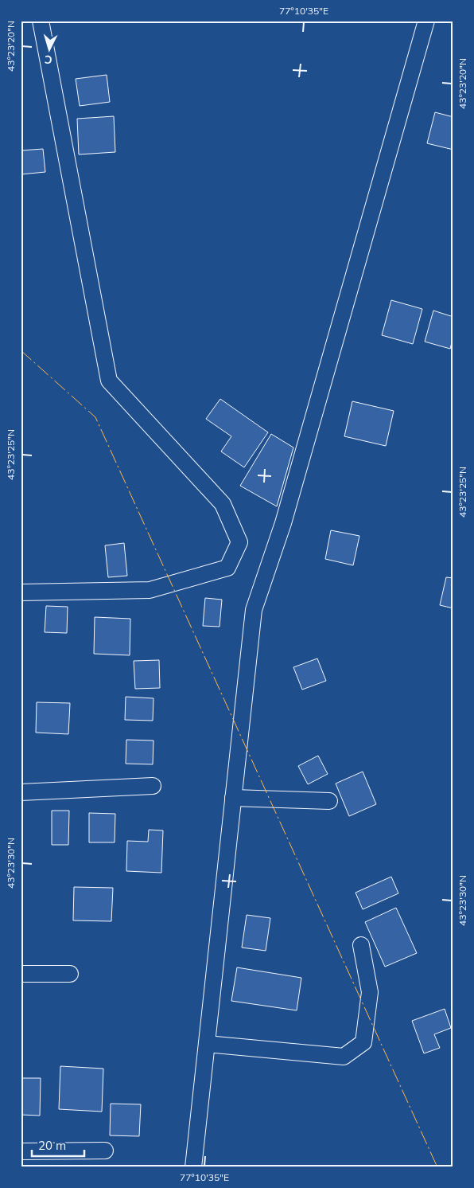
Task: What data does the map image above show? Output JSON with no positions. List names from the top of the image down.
{
  "scale_bar": "20 m",
  "north": "bottom",
  "coordinates": [
    "77°10'35\"E",
    "43°23'20\"N",
    "43°23'25\"N",
    "43°23'30\"N"
  ]
}
